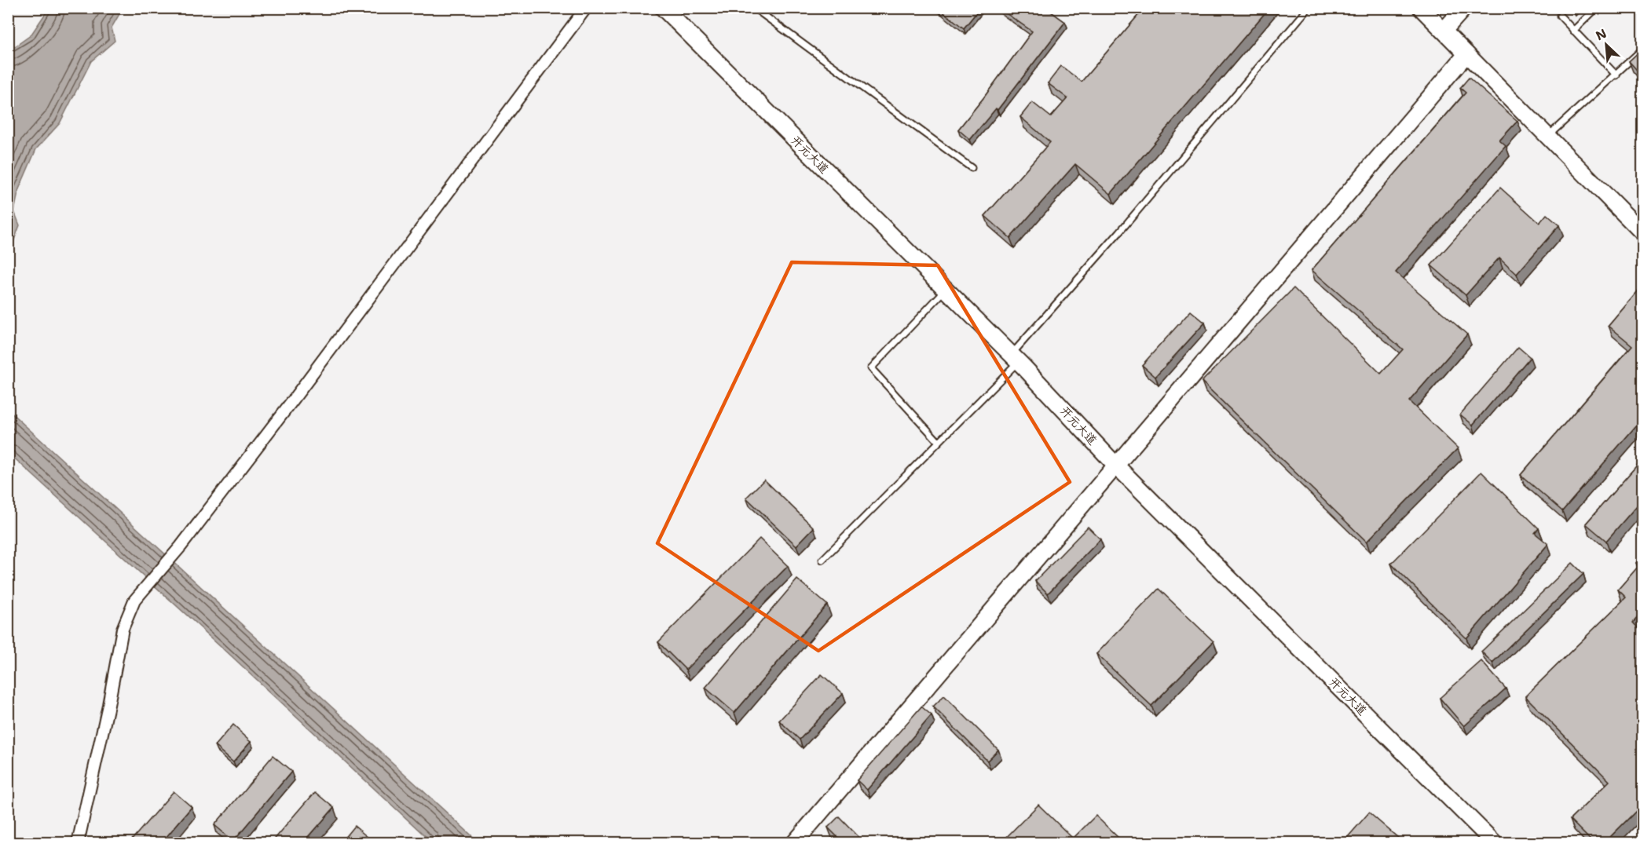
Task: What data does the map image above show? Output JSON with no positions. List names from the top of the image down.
{
  "streets": {
    "street": ["开元大道"]
  },
  "north": "top left"
}
